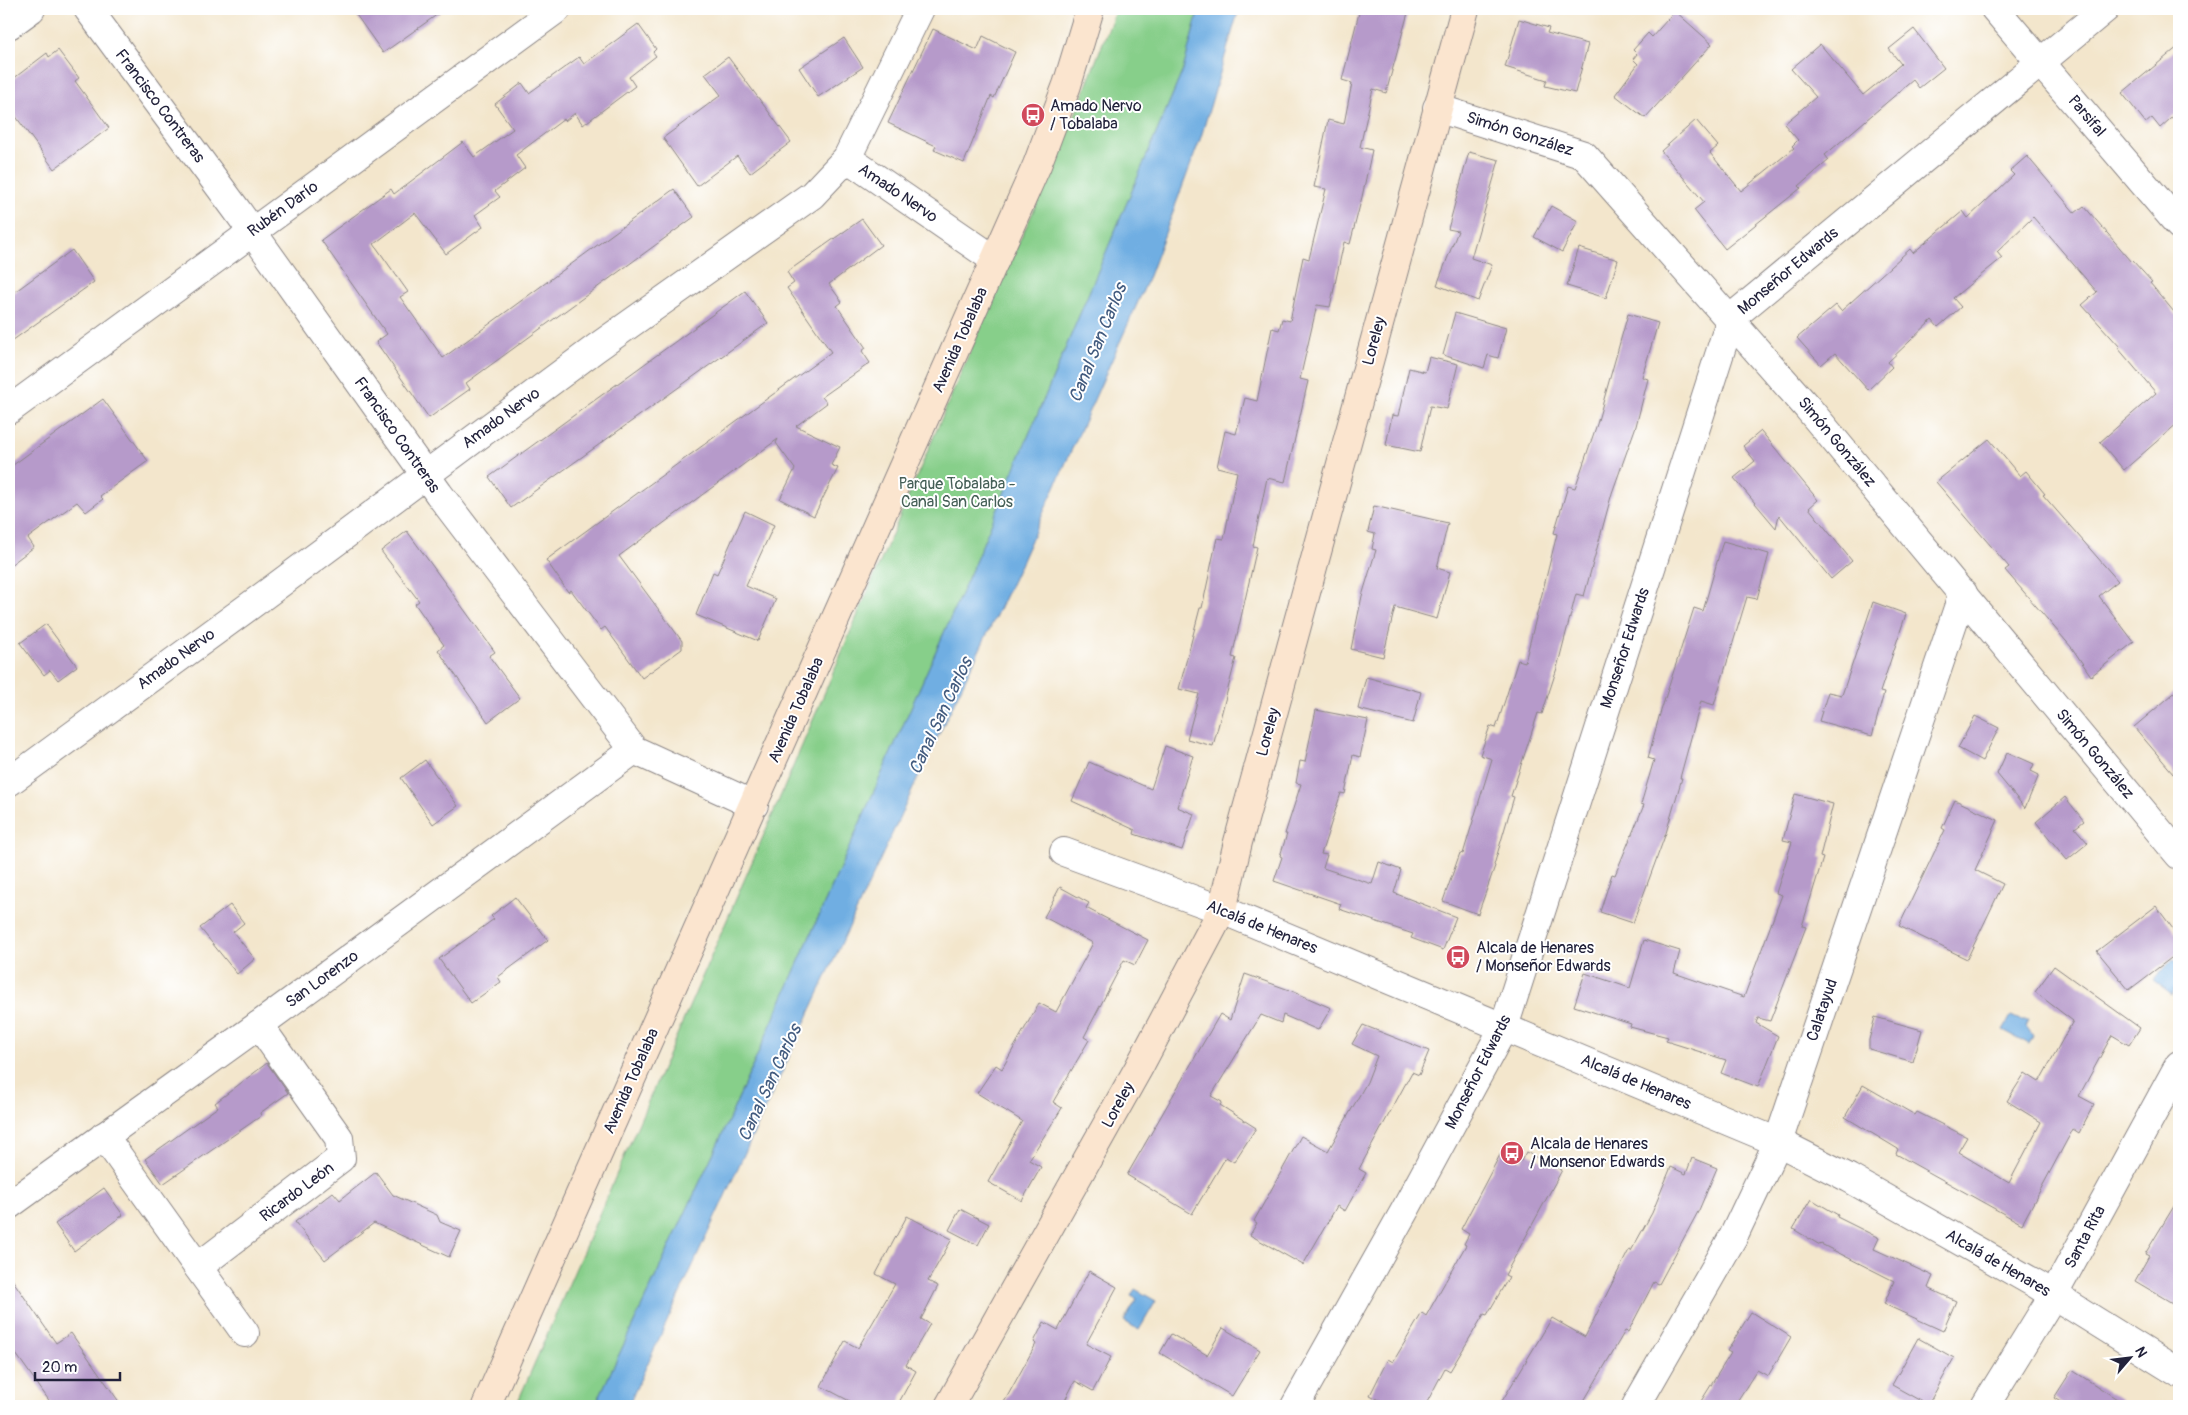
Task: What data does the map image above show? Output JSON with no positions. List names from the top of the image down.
{
  "streets": {
    "main road": ["Avenida Tobalaba", "Loreley"],
    "street": [
      "Francisco Contreras",
      "Parsifal",
      "Simón González",
      "Amado Nervo",
      "Rubén Darío",
      "Monseñor Edwards",
      "Alcalá de Henares",
      "San Lorenzo",
      "Calatayud",
      "Ricardo León",
      "Santa Rita"
    ]
  },
  "crossings": [
    ["Francisco Contreras", "Amado Nervo"],
    ["Francisco Contreras", "Rubén Darío"],
    ["Francisco Contreras", "Avenida Tobalaba"],
    ["Francisco Contreras", "San Lorenzo"],
    ["Parsifal", "Monseñor Edwards"],
    ["Simón González", "Monseñor Edwards"],
    ["Simón González", "Loreley"],
    ["Simón González", "Calatayud"],
    ["Amado Nervo", "Avenida Tobalaba"],
    ["Monseñor Edwards", "Alcalá de Henares"],
    ["Loreley", "Alcalá de Henares"],
    ["Alcalá de Henares", "Calatayud"],
    ["Alcalá de Henares", "Santa Rita"],
    ["San Lorenzo", "Ricardo León"]
  ],
  "water": ["Canal San Carlos"],
  "parks": ["Parque Tobalaba - Canal San Carlos"],
  "places": {
    "bus stop": ["Amado Nervo / Tobalaba", "Alcala de Henares / Monseñor Edwards", "Alcala de Henares / Monsenor Edwards"]
  },
  "scale_bar": "20 m",
  "north": "top right"
}
